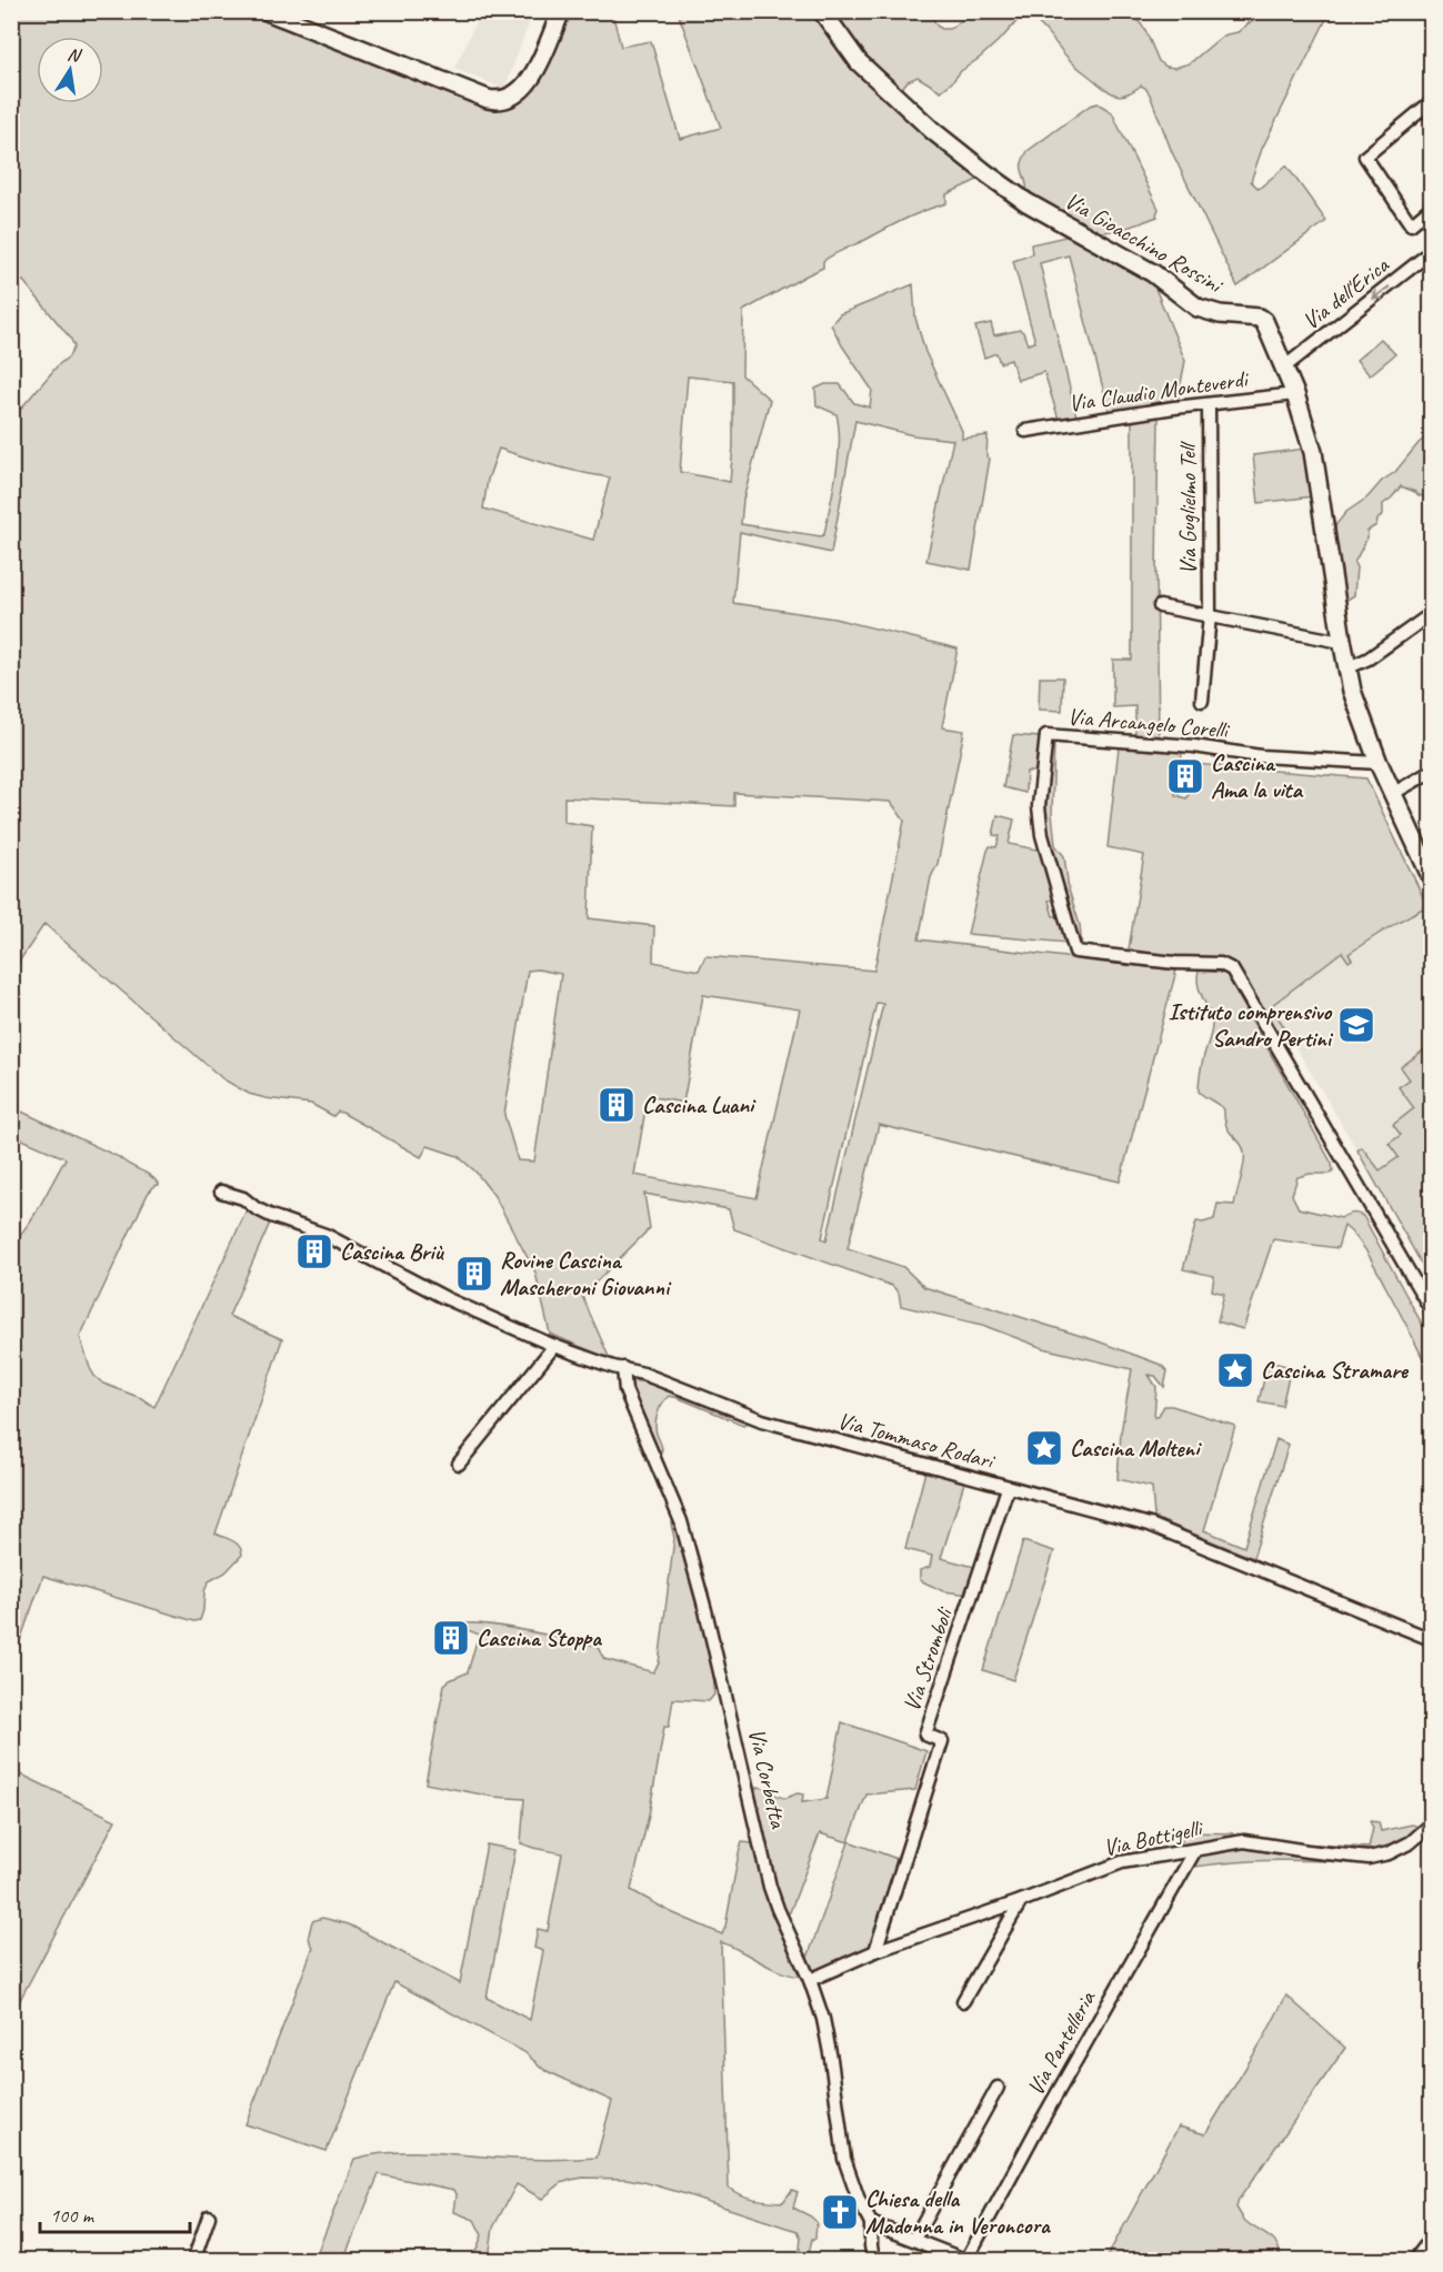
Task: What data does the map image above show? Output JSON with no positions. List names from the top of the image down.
{
  "streets": {
    "street": [
      "Via Gioacchino Rossini",
      "Via dell'Erica",
      "Via Claudio Monteverdi",
      "Via Guglielmo Tell",
      "Via Arcangelo Corelli",
      "Via Tommaso Rodari",
      "Via Stromboli",
      "Via Corbetta",
      "Via Bottigelli",
      "Via Pantelleria"
    ]
  },
  "crossings": [
    ["Via Gioacchino Rossini", "Via dell'Erica"],
    ["Via Gioacchino Rossini", "Via Claudio Monteverdi"],
    ["Via Gioacchino Rossini", "Via Guglielmo Tell"],
    ["Via Gioacchino Rossini", "Via Arcangelo Corelli"],
    ["Via Claudio Monteverdi", "Via Guglielmo Tell"],
    ["Via Tommaso Rodari", "Via Stromboli"],
    ["Via Tommaso Rodari", "Via Corbetta"],
    ["Via Stromboli", "Via Bottigelli"],
    ["Via Corbetta", "Via Bottigelli"],
    ["Via Bottigelli", "Via Pantelleria"]
  ],
  "one_way": ["Via dell'Erica"],
  "places": {
    "building": [
      "Cascina Ama la vita",
      "Cascina Luani",
      "Cascina Briù",
      "Rovine Cascina Mascheroni Giovanni",
      "Cascina Stoppa"
    ],
    "school or university": ["Istituto comprensivo Sandro Pertini"],
    "place": ["Cascina Stramare", "Cascina Molteni"],
    "church": ["Chiesa della Madonna in Veroncora"]
  },
  "scale_bar": "100 m",
  "north": "top"
}
